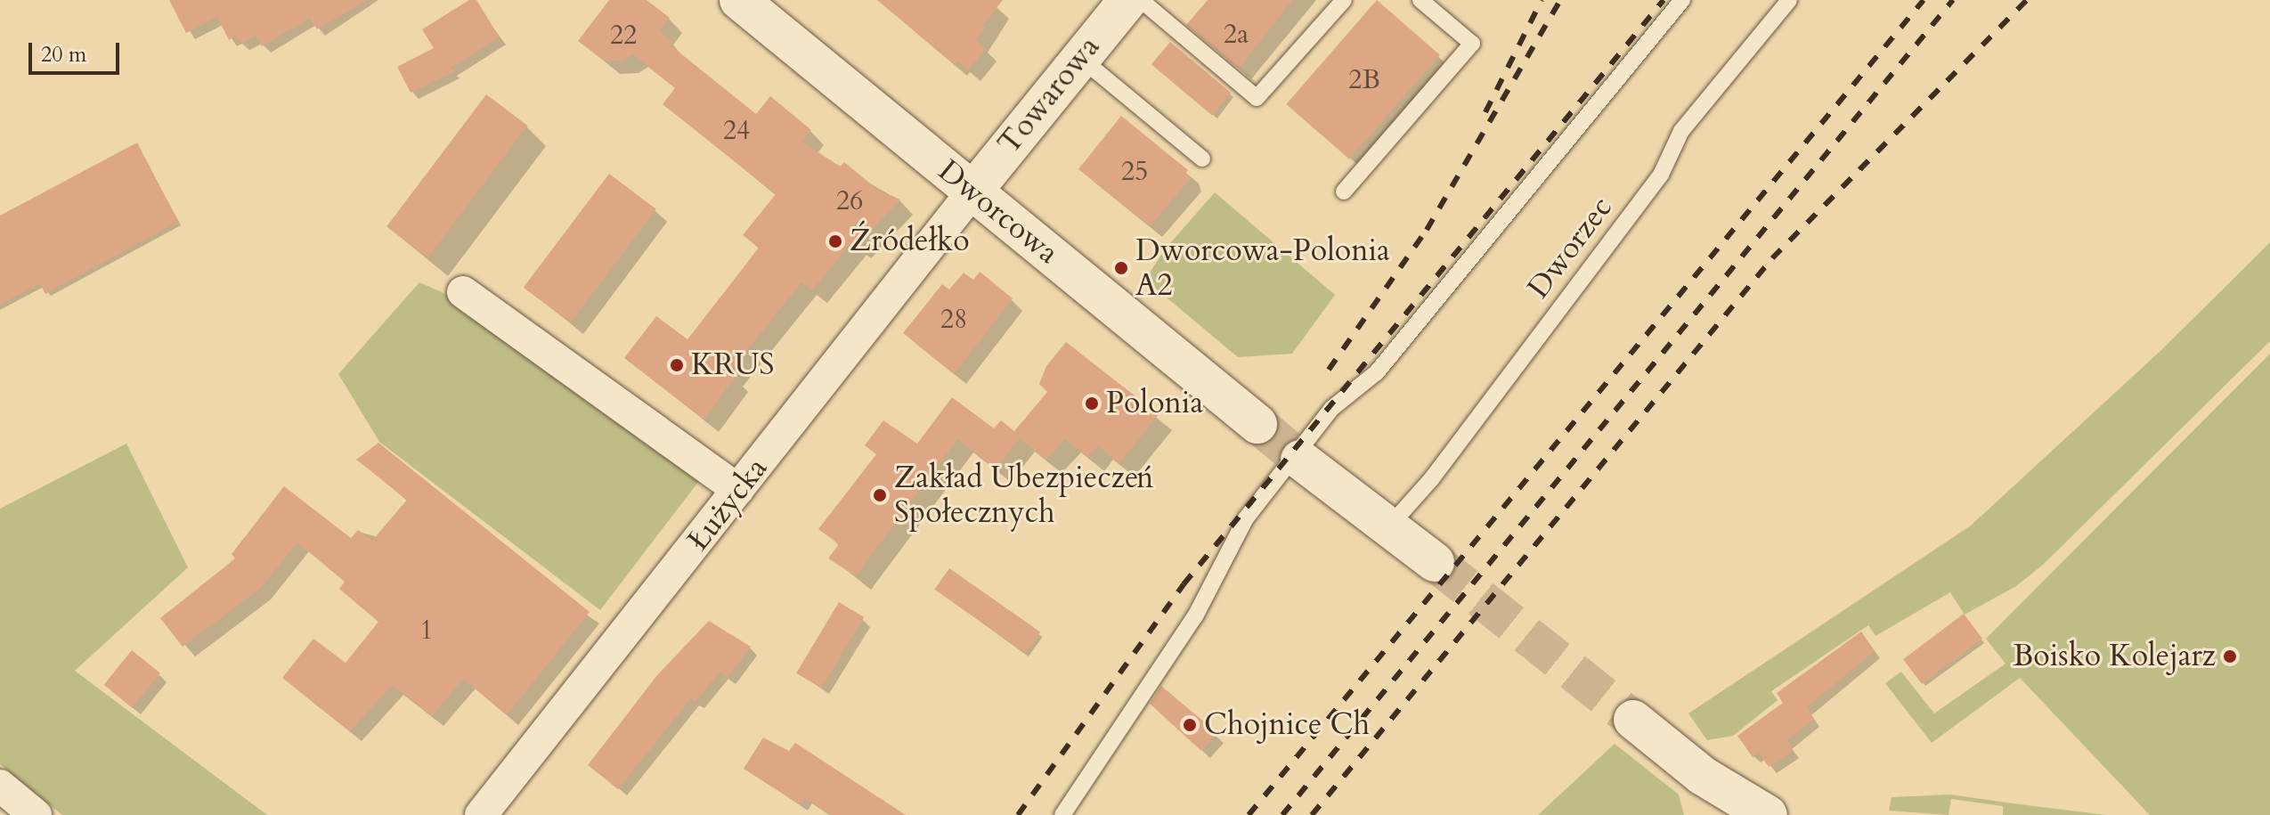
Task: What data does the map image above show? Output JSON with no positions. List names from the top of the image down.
{
  "streets": {
    "street": ["Towarowa", "Dworcowa", "Łużycka"],
    "lane": ["Dworzec"]
  },
  "crossings": [
    ["Towarowa", "Dworcowa"],
    ["Towarowa", "Łużycka"],
    ["Dworcowa", "Łużycka"]
  ],
  "places": [
    "Źródełko",
    "Dworcowa-Polonia A2",
    "KRUS",
    "Polonia",
    "Zakład Ubezpieczeń Społecznych",
    "Boisko Kolejarz",
    "Chojnice Ch"
  ],
  "house_numbers": [
    "2a",
    "22",
    "2B",
    "24",
    "25",
    "26",
    "28",
    "1"
  ],
  "scale_bar": "20 m"
}
